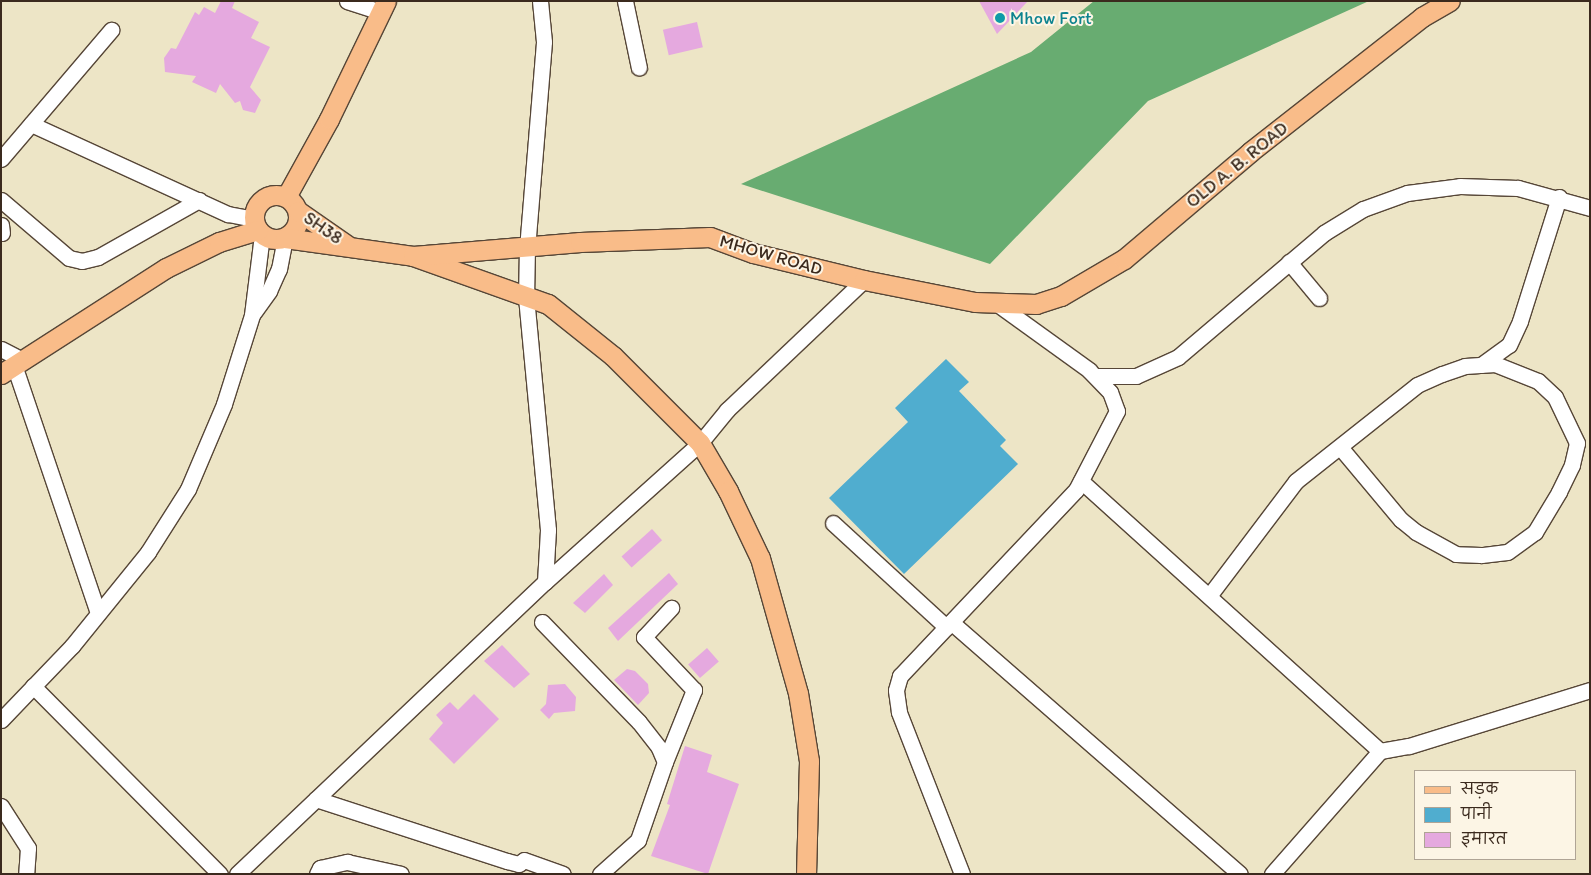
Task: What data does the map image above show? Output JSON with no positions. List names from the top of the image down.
{
  "streets": {
    "main road": ["OLD A. B. ROAD", "SH38", "MHOW ROAD"]
  },
  "crossings": [
    ["OLD A. B. ROAD", "MHOW ROAD"],
    ["SH38", "MHOW ROAD"]
  ],
  "places": ["Mhow Fort"],
  "legend": ["सड़क", "पानी", "इमारत"]
}
